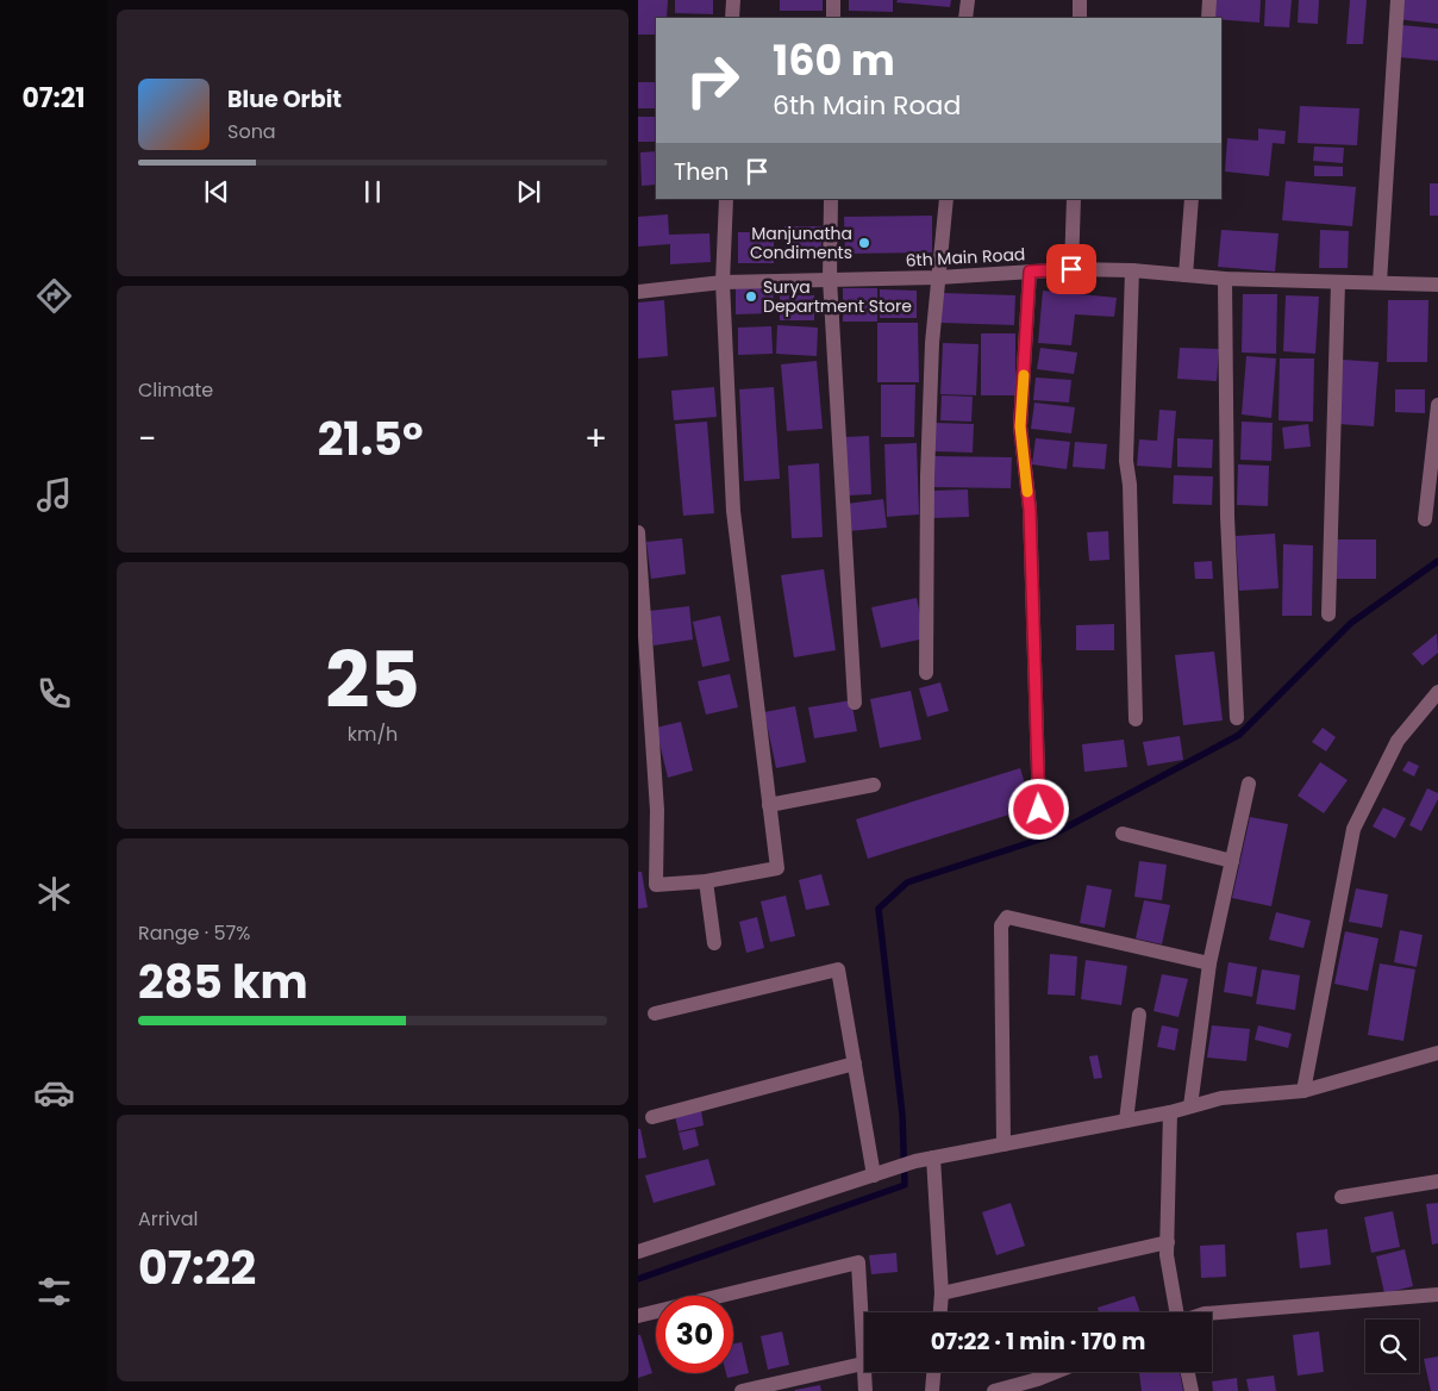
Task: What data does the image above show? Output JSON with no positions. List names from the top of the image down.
{
  "streets": {
    "street": ["6th Main Road"]
  },
  "places": ["Manjunatha Condiments", "Surya Department Store"],
  "page": {
    "tabs": "07:21",
    "turn": ["160 m", "6th Main Road"],
    "song": ["Blue Orbit", "Sona"],
    "then": "Then",
    "tile": [
      "Climate",
      ["25", "km/h"],
      ["Range · 57%", "285 km"],
      ["Arrival", "07:22"]
    ],
    "heat": ["−", "21.5°", "+"],
    "limit": "30",
    "trip": "07:22 · 1 min · 170 m"
  }
}
